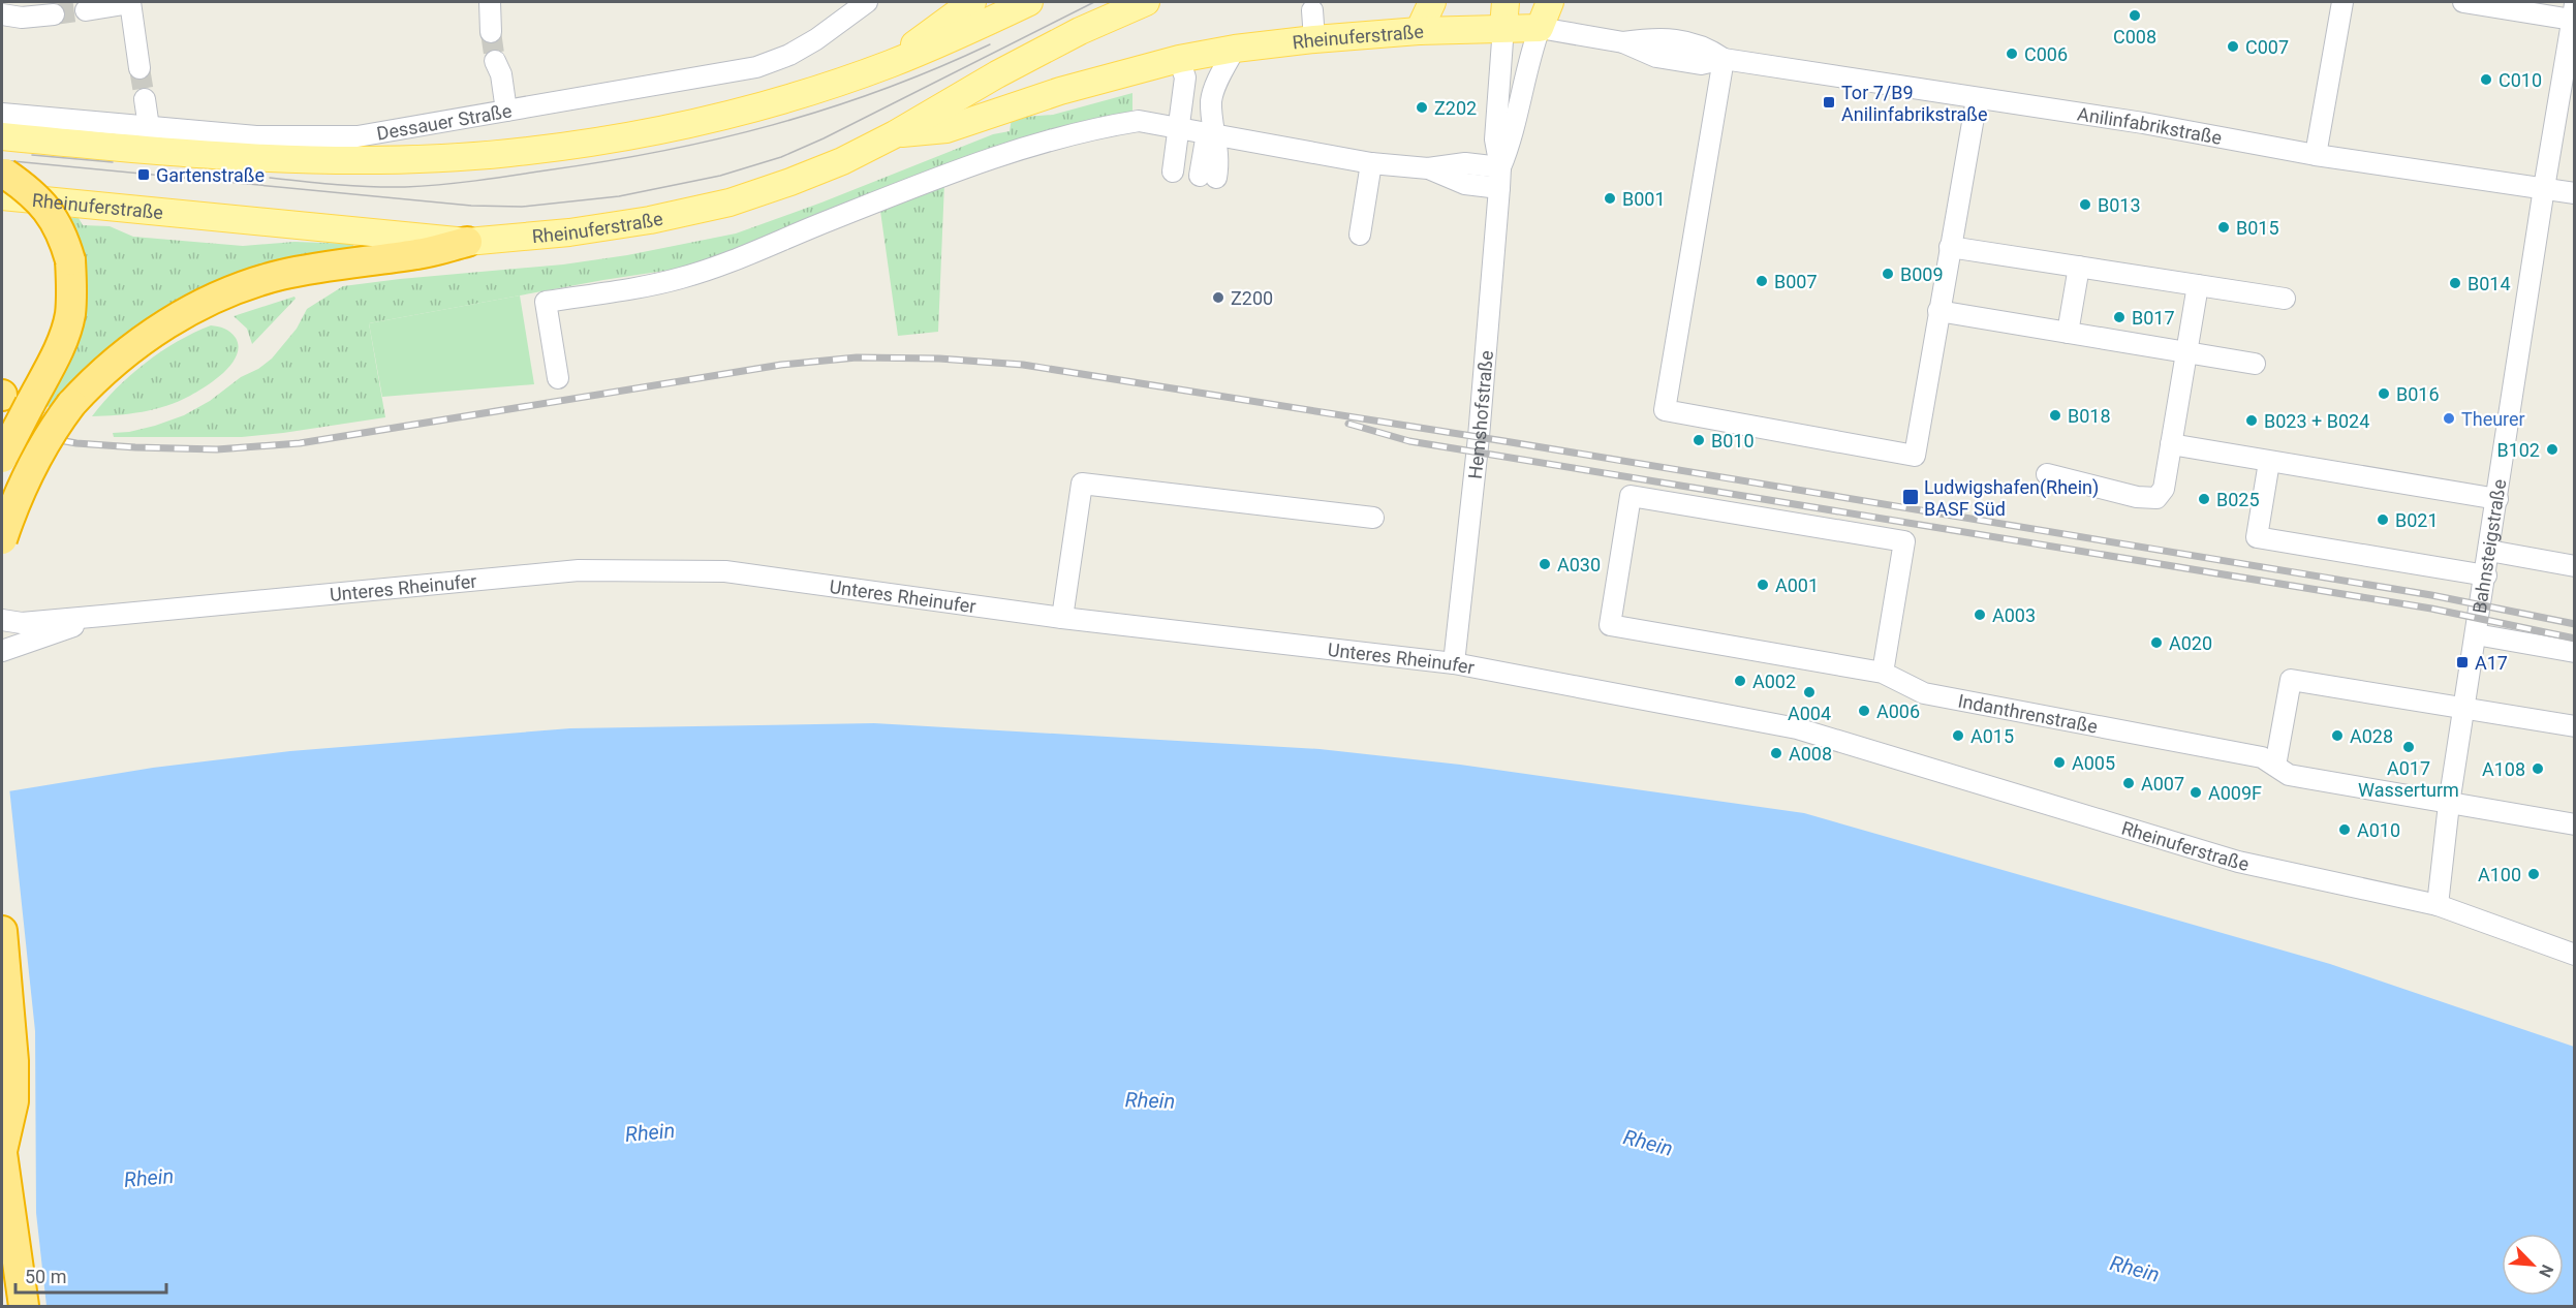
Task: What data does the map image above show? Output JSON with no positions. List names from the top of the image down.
{
  "streets": {
    "main road": ["Rheinuferstraße"],
    "street": [
      "Dessauer Straße",
      "Anilinfabrikstraße",
      "Hemshofstraße",
      "Bahnsteigstraße",
      "Unteres Rheinufer",
      "Indanthrenstraße"
    ]
  },
  "crossings": [
    ["Rheinuferstraße", "Anilinfabrikstraße"],
    ["Rheinuferstraße", "Hemshofstraße"],
    ["Rheinuferstraße", "Bahnsteigstraße"],
    ["Rheinuferstraße", "Unteres Rheinufer"],
    ["Anilinfabrikstraße", "Hemshofstraße"],
    ["Anilinfabrikstraße", "Bahnsteigstraße"],
    ["Hemshofstraße", "Unteres Rheinufer"],
    ["Bahnsteigstraße", "Indanthrenstraße"]
  ],
  "water": ["Rhein"],
  "places": {
    "other": [
      "C008",
      "C007",
      "C006",
      "C010",
      "Z202",
      "B001",
      "B013",
      "B015",
      "B009",
      "B007",
      "B014",
      "Z200",
      "B017",
      "B016",
      "B018",
      "Theurer",
      "B023 + B024",
      "B010",
      "B102",
      "B025",
      "B021",
      "A030",
      "A001",
      "A003",
      "A020",
      "A002",
      "A004",
      "A006",
      "A015",
      "A028",
      "A017 Wasserturm",
      "A008",
      "A005",
      "A108",
      "A007",
      "A009F",
      "A010",
      "A100"
    ],
    "transit": [
      "Tor 7/B9 Anilinfabrikstraße",
      "Gartenstraße",
      "Ludwigshafen(Rhein) BASF Süd",
      "A17"
    ]
  },
  "scale_bar": "50 m",
  "north": "bottom right"
}
